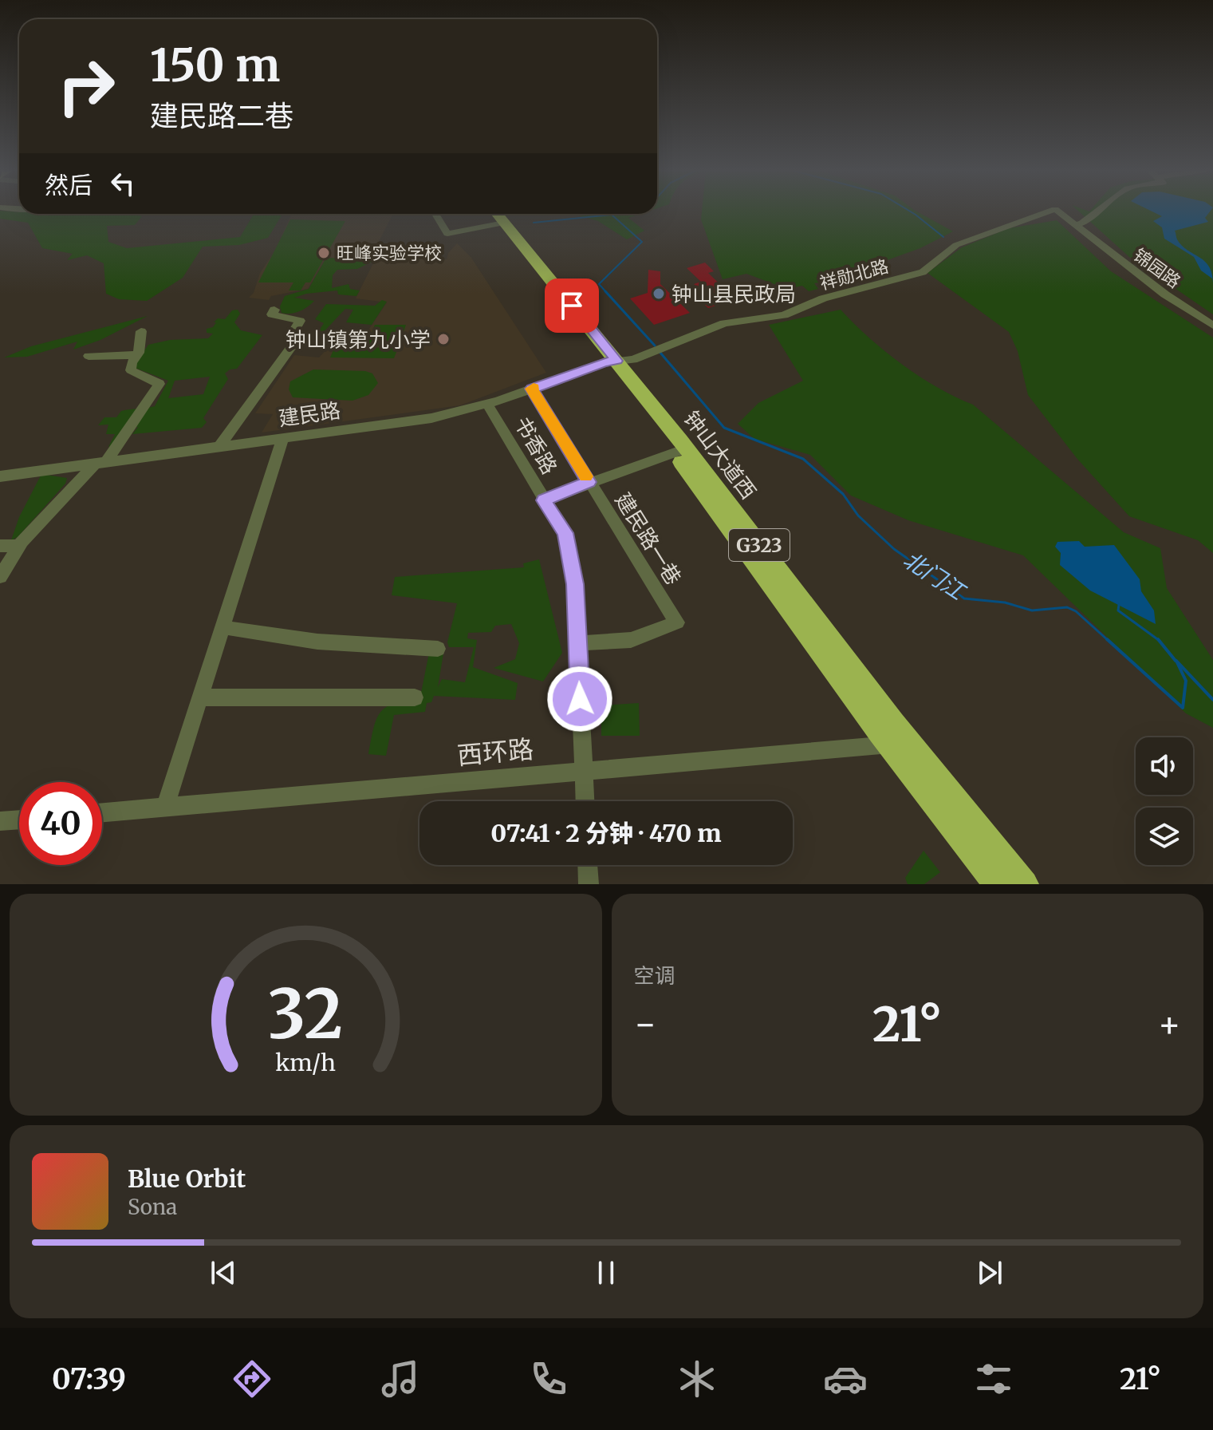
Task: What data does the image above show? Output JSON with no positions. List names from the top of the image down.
{
  "streets": {
    "highway": ["钟山大道西", "G323"],
    "street": [
      "锦园路",
      "祥勋北路",
      "建民路",
      "书香路",
      "建民路一巷",
      "西环路"
    ]
  },
  "crossings": [
    ["祥勋北路", "建民路"],
    ["祥勋北路", "钟山大道西"],
    ["建民路", "书香路"],
    ["建民路", "钟山大道西"],
    ["建民路", "建民路一巷"],
    ["书香路", "建民路一巷"],
    ["书香路", "西环路"],
    ["钟山大道西", "西环路"]
  ],
  "water": ["北门江"],
  "places": ["旺峰实验学校", "钟山县民政局", "钟山镇第九小学"],
  "page": {
    "turn": ["150 m", "建民路二巷"],
    "then": "然后",
    "limit": "40",
    "trip": "07:41 · 2 分钟 · 470 m",
    "tile": "空调",
    "heat": ["−", "21°", "+"],
    "song": ["Blue Orbit", "Sona"],
    "tabs": ["07:39", "21°"],
    "gauge": ["32", "km/h"]
  }
}
